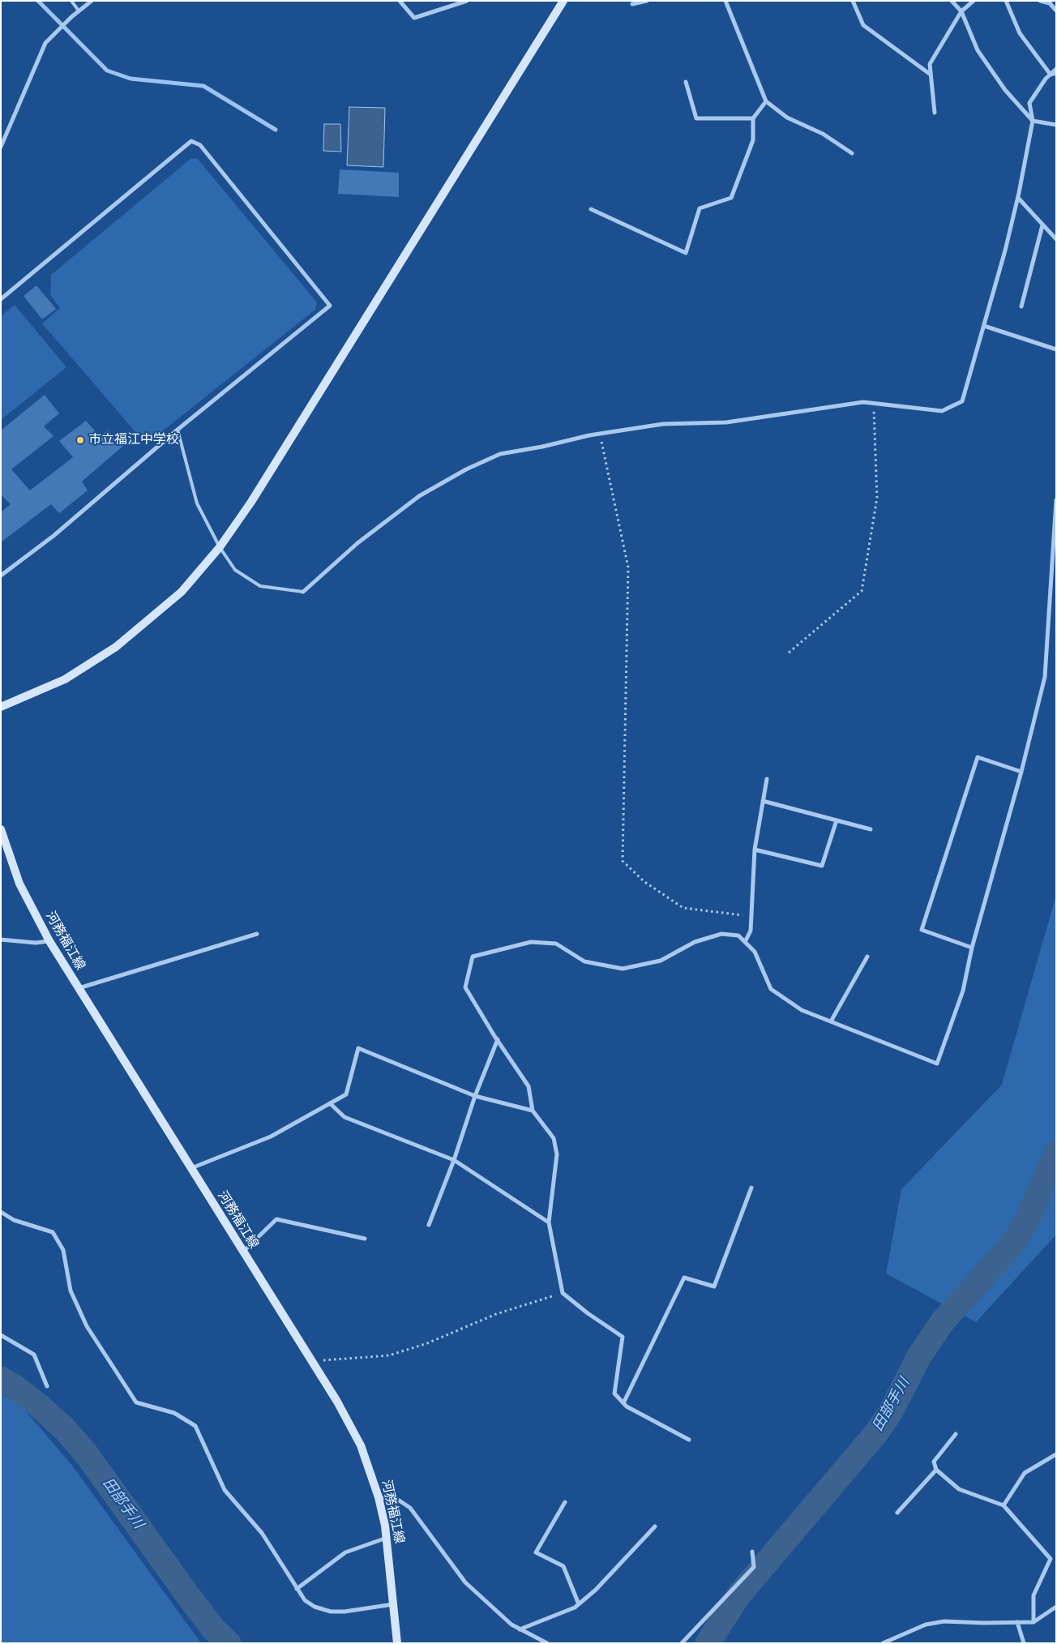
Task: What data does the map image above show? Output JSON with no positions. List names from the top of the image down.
{
  "streets": {
    "main road": ["河務福江線"]
  },
  "water": ["田部手川"],
  "places": ["市立福江中学校"]
}
